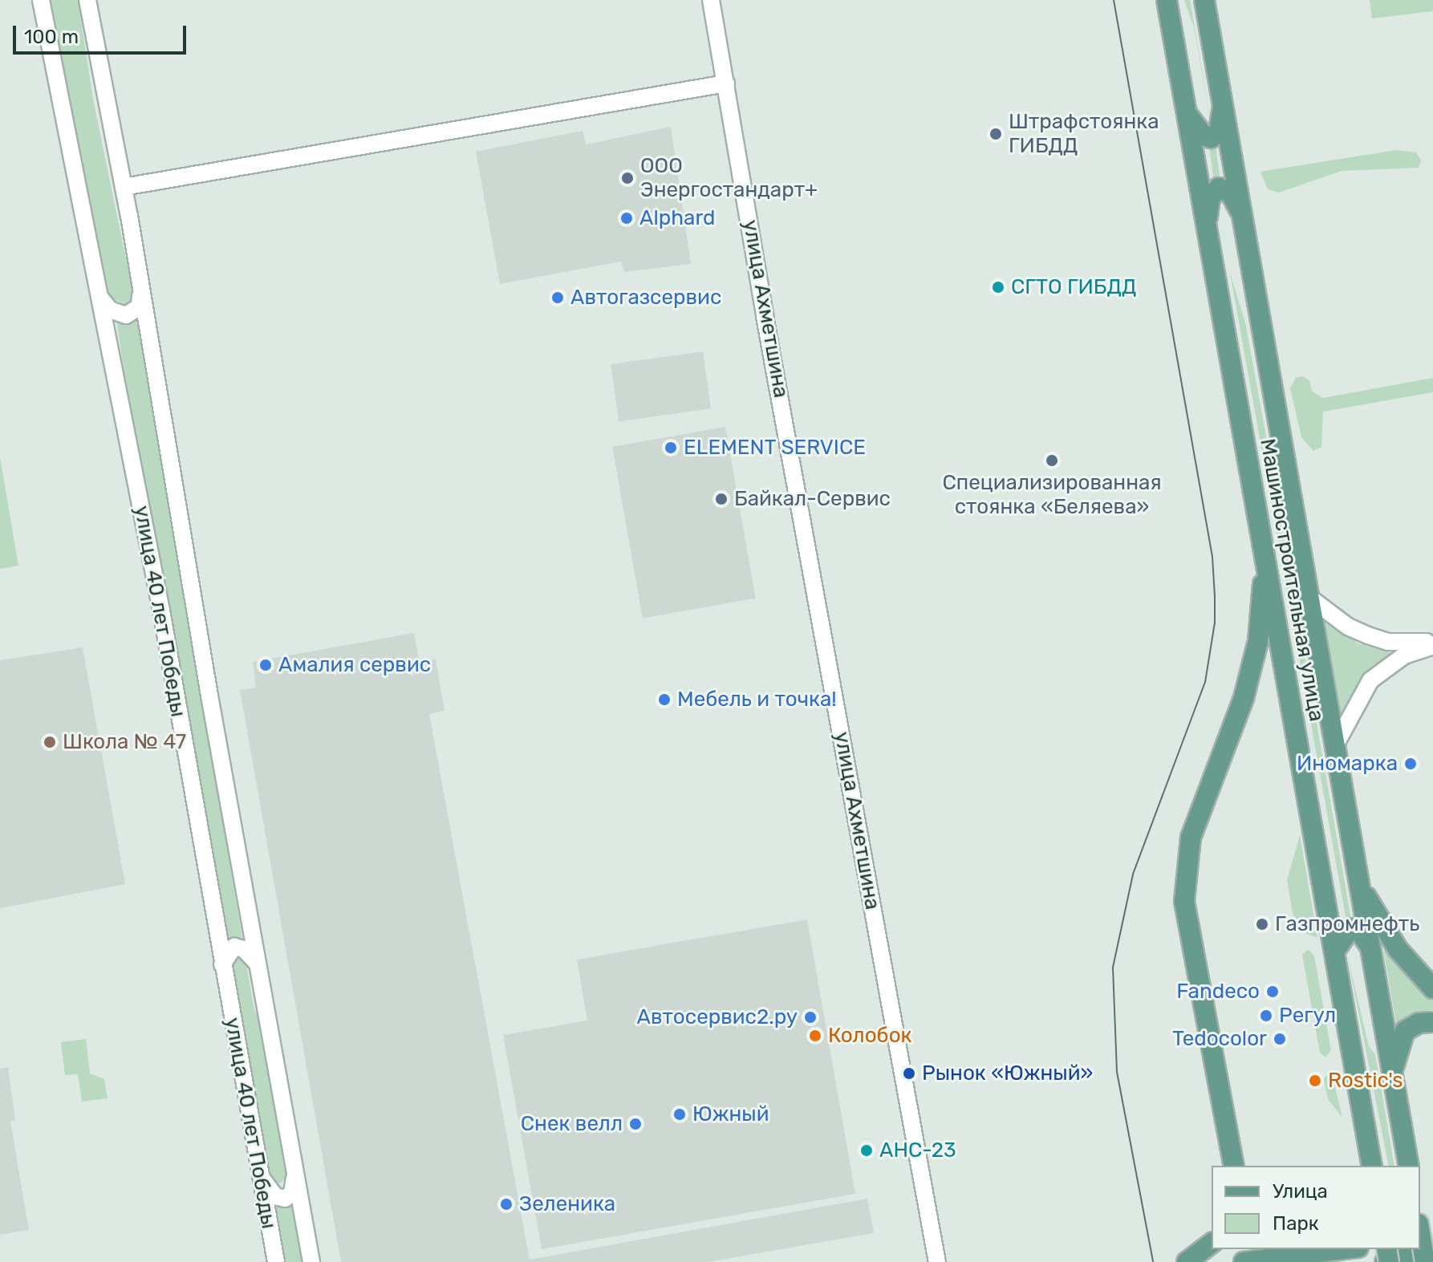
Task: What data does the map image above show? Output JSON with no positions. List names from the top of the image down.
{
  "streets": {
    "main road": ["Машиностроительная улица"],
    "street": ["улица Ахметшина", "улица 40 лет Победы"]
  },
  "places": [
    "Штрафстоянка ГИБДД",
    "ООО Энергостандарт+",
    "Alphard",
    "СГТО ГИБДД",
    "Автогазсервис",
    "ELEMENT SERVICE",
    "Специализированная стоянка «Беляева»",
    "Байкал-Сервис",
    "Амалия сервис",
    "Мебель и точка!",
    "Школа № 47",
    "Иномарка",
    "Газпромнефть",
    "Fandeco",
    "Регул",
    "Автосервис2.ру",
    "Колобок",
    "Tedocolor",
    "Рынок «Южный»",
    "Rostic's",
    "Южный",
    "Снек велл",
    "АНС-23",
    "Зеленика"
  ],
  "legend": ["Улица", "Парк"],
  "scale_bar": "100 m"
}
